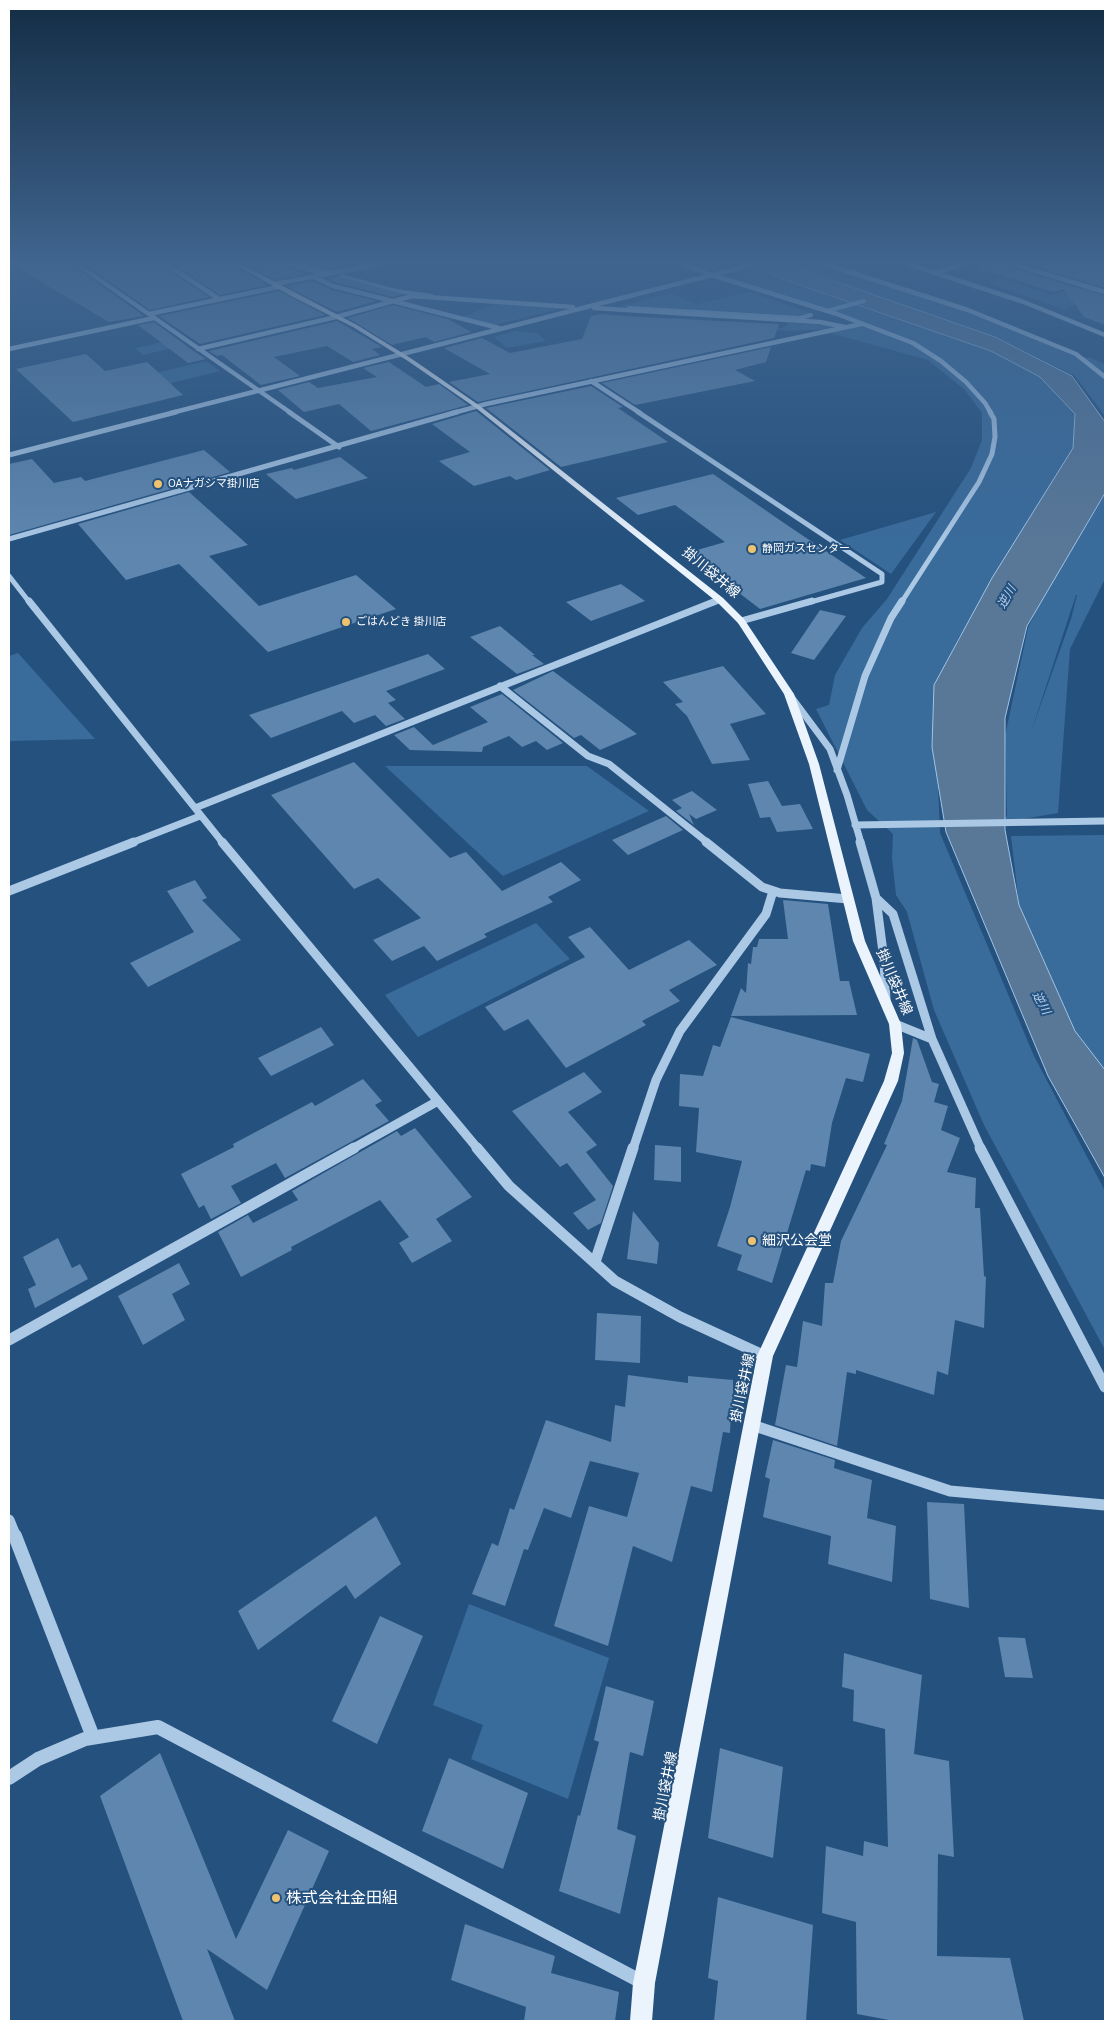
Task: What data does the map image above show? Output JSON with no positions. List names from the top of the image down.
{
  "streets": {
    "main road": ["掛川袋井線"]
  },
  "water": ["逆川"],
  "places": [
    "OAナガシマ掛川店",
    "静岡ガスセンター",
    "ごはんどき 掛川店",
    "細沢公会堂",
    "株式会社金田組"
  ]
}
